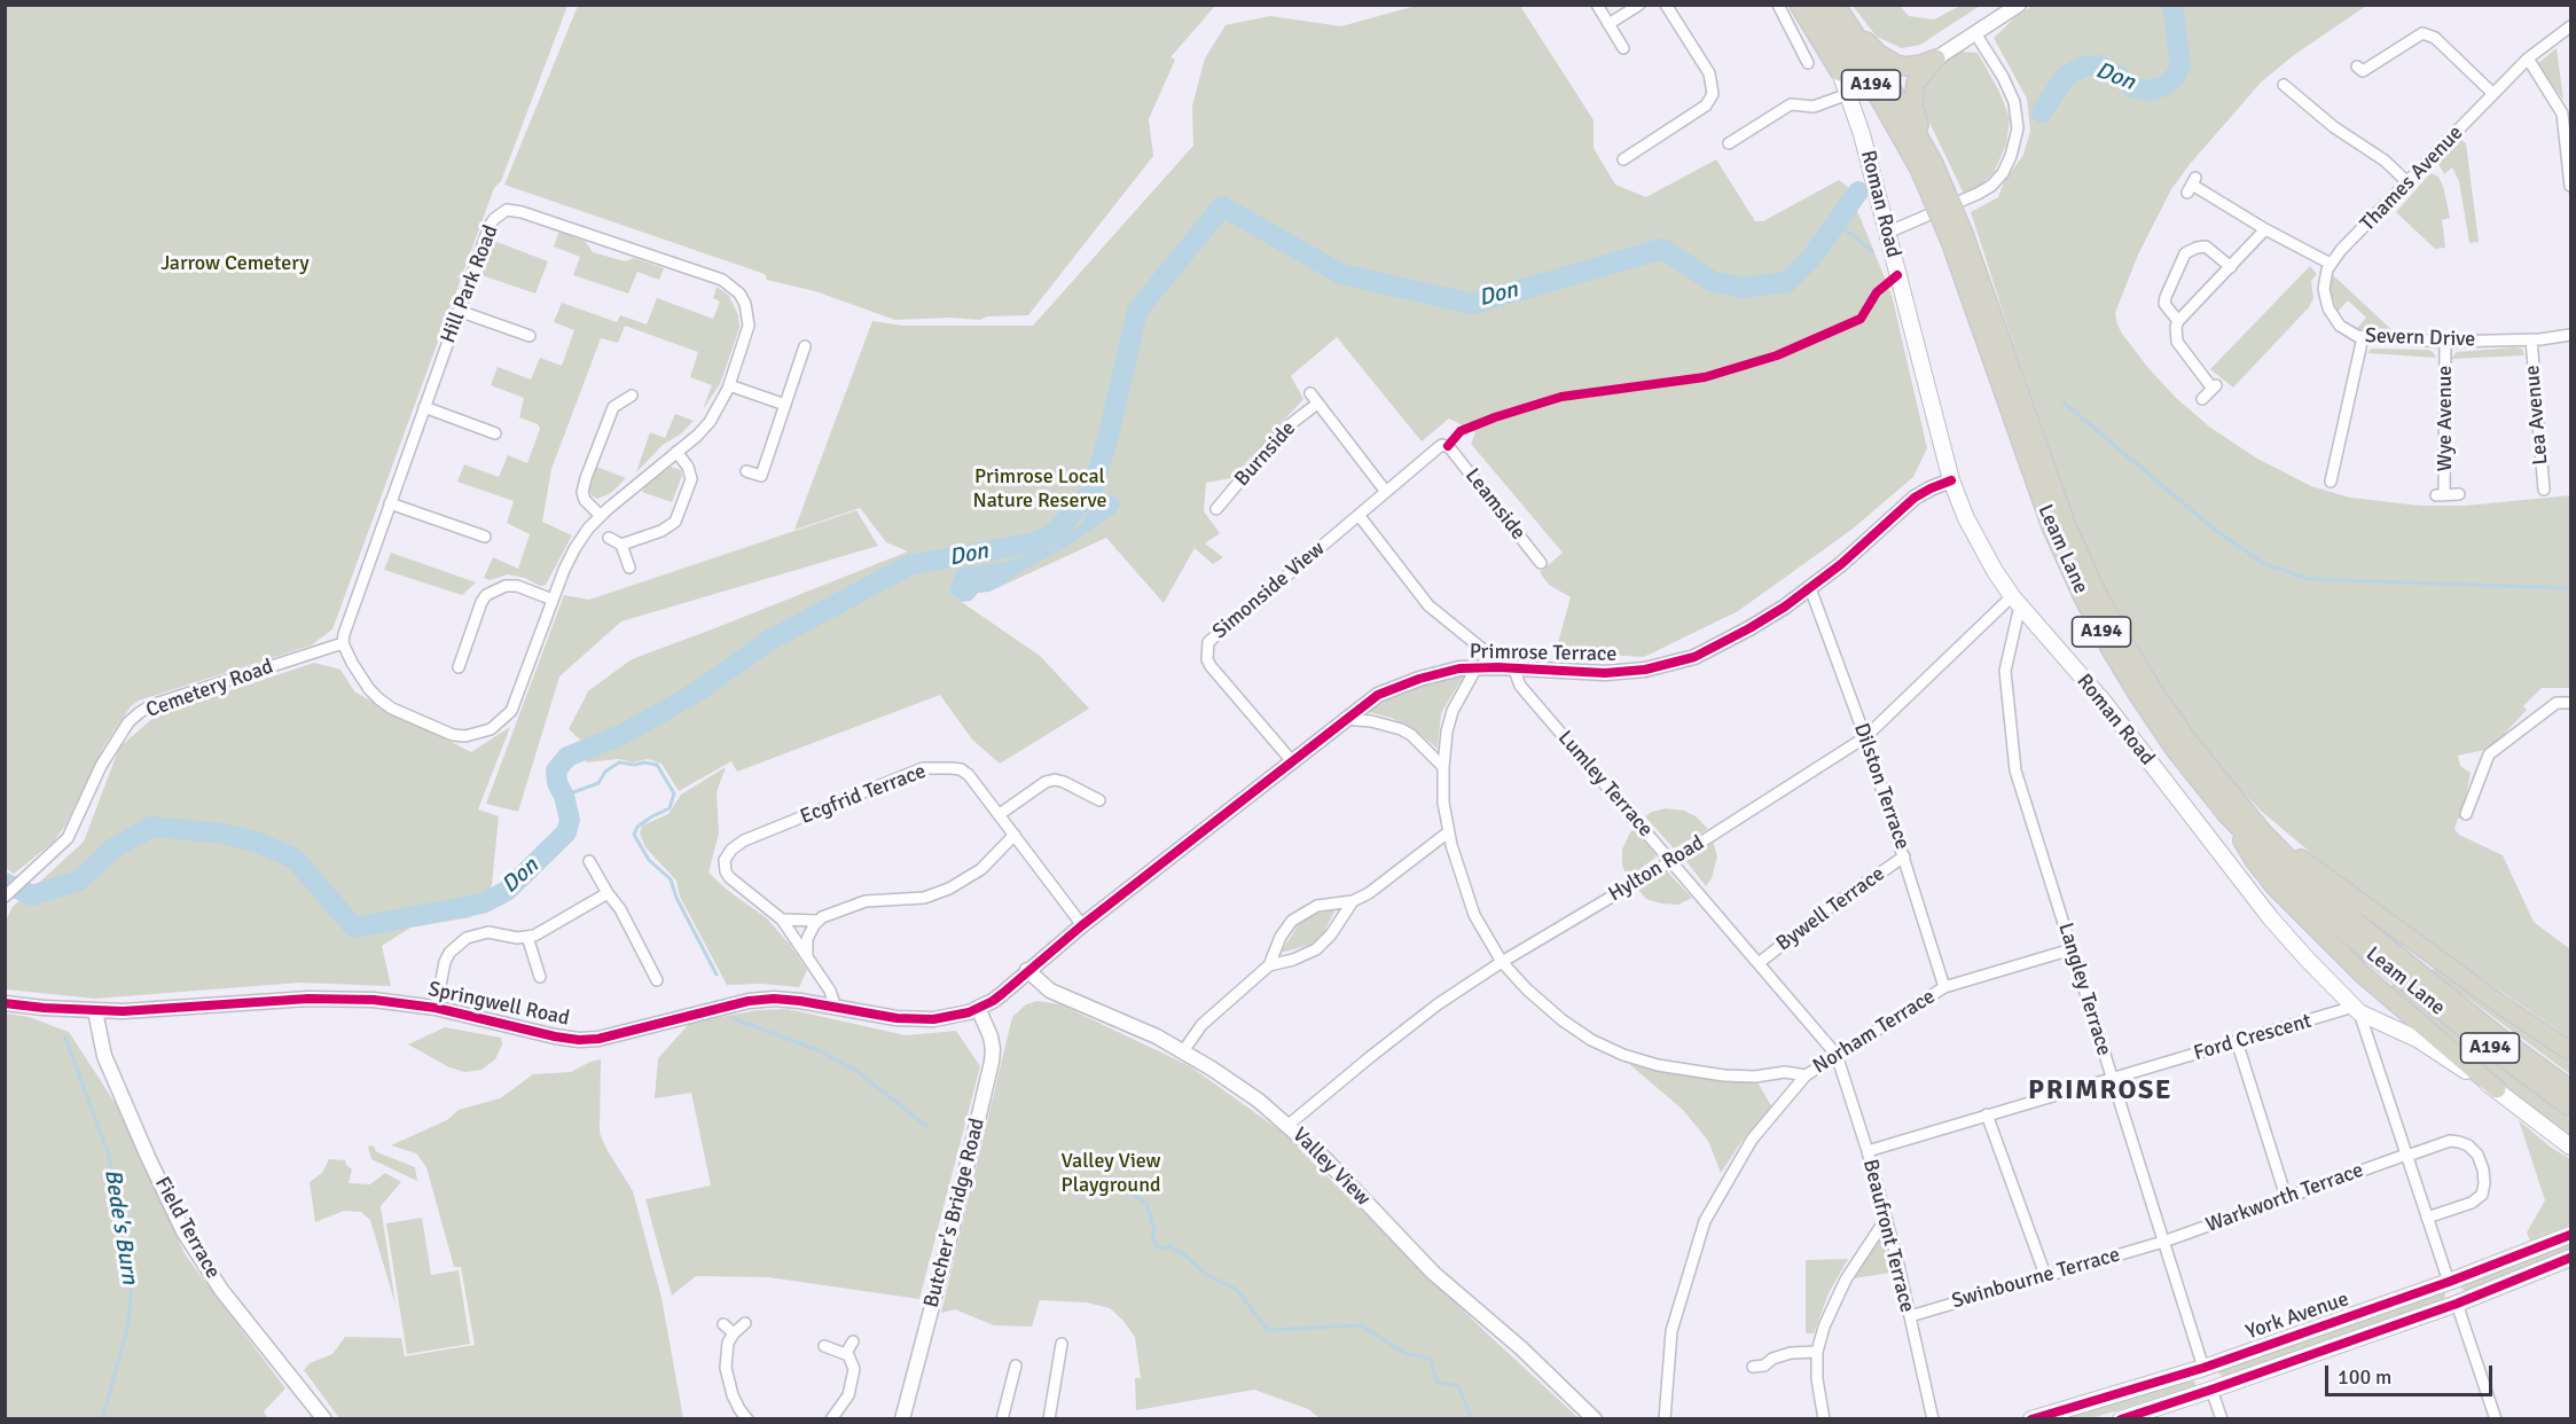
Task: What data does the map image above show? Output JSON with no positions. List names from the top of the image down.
{
  "streets": {
    "highway": ["A194", "Leam Lane"],
    "main road": ["Roman Road", "York Avenue"],
    "street": [
      "Thames Avenue",
      "Hill Park Road",
      "Severn Drive",
      "Lea Avenue",
      "Wye Avenue",
      "Burnside",
      "Leamside",
      "Simonside View",
      "Primrose Terrace",
      "Cemetery Road",
      "Lumley Terrace",
      "Dilston Terrace",
      "Ecgfrid Terrace",
      "Hylton Road",
      "Bywell Terrace",
      "Langley Terrace",
      "Springwell Road",
      "Norham Terrace",
      "Ford Crescent",
      "Valley View",
      "Warkworth Terrace",
      "Butcher's Bridge Road",
      "Field Terrace",
      "Beaufront Terrace",
      "Swinbourne Terrace"
    ]
  },
  "crossings": [
    ["A194", "Roman Road"],
    ["A194", "Leam Lane"],
    ["Thames Avenue", "Severn Drive"],
    ["Roman Road", "Primrose Terrace"],
    ["Roman Road", "Hylton Road"],
    ["Roman Road", "Langley Terrace"],
    ["Roman Road", "Ford Crescent"],
    ["Hill Park Road", "Cemetery Road"],
    ["Severn Drive", "Lea Avenue"],
    ["Severn Drive", "Wye Avenue"],
    ["Burnside", "Simonside View"],
    ["Leamside", "Simonside View"],
    ["Simonside View", "Primrose Terrace"],
    ["Simonside View", "Lumley Terrace"],
    ["Primrose Terrace", "Lumley Terrace"],
    ["Primrose Terrace", "Dilston Terrace"],
    ["Primrose Terrace", "Ecgfrid Terrace"],
    ["Primrose Terrace", "Springwell Road"],
    ["Primrose Terrace", "Valley View"],
    ["Lumley Terrace", "Hylton Road"],
    ["Lumley Terrace", "Bywell Terrace"],
    ["Lumley Terrace", "Norham Terrace"],
    ["Lumley Terrace", "Beaufront Terrace"],
    ["Dilston Terrace", "Hylton Road"],
    ["Dilston Terrace", "Bywell Terrace"],
    ["Dilston Terrace", "Norham Terrace"],
    ["Hylton Road", "Langley Terrace"],
    ["Hylton Road", "Valley View"],
    ["Langley Terrace", "Norham Terrace"],
    ["Langley Terrace", "Ford Crescent"],
    ["Langley Terrace", "Warkworth Terrace"],
    ["Langley Terrace", "Swinbourne Terrace"],
    ["Langley Terrace", "York Avenue"],
    ["Springwell Road", "Valley View"],
    ["Springwell Road", "Butcher's Bridge Road"],
    ["Springwell Road", "Field Terrace"],
    ["Norham Terrace", "Beaufront Terrace"],
    ["Ford Crescent", "Beaufront Terrace"],
    ["Warkworth Terrace", "Swinbourne Terrace"],
    ["Beaufront Terrace", "Swinbourne Terrace"]
  ],
  "districts": ["PRIMROSE"],
  "water": ["Don", "Bede's Burn"],
  "parks": ["Jarrow Cemetery", "Primrose Local Nature Reserve", "Valley View Playground"],
  "scale_bar": "100 m"
}
